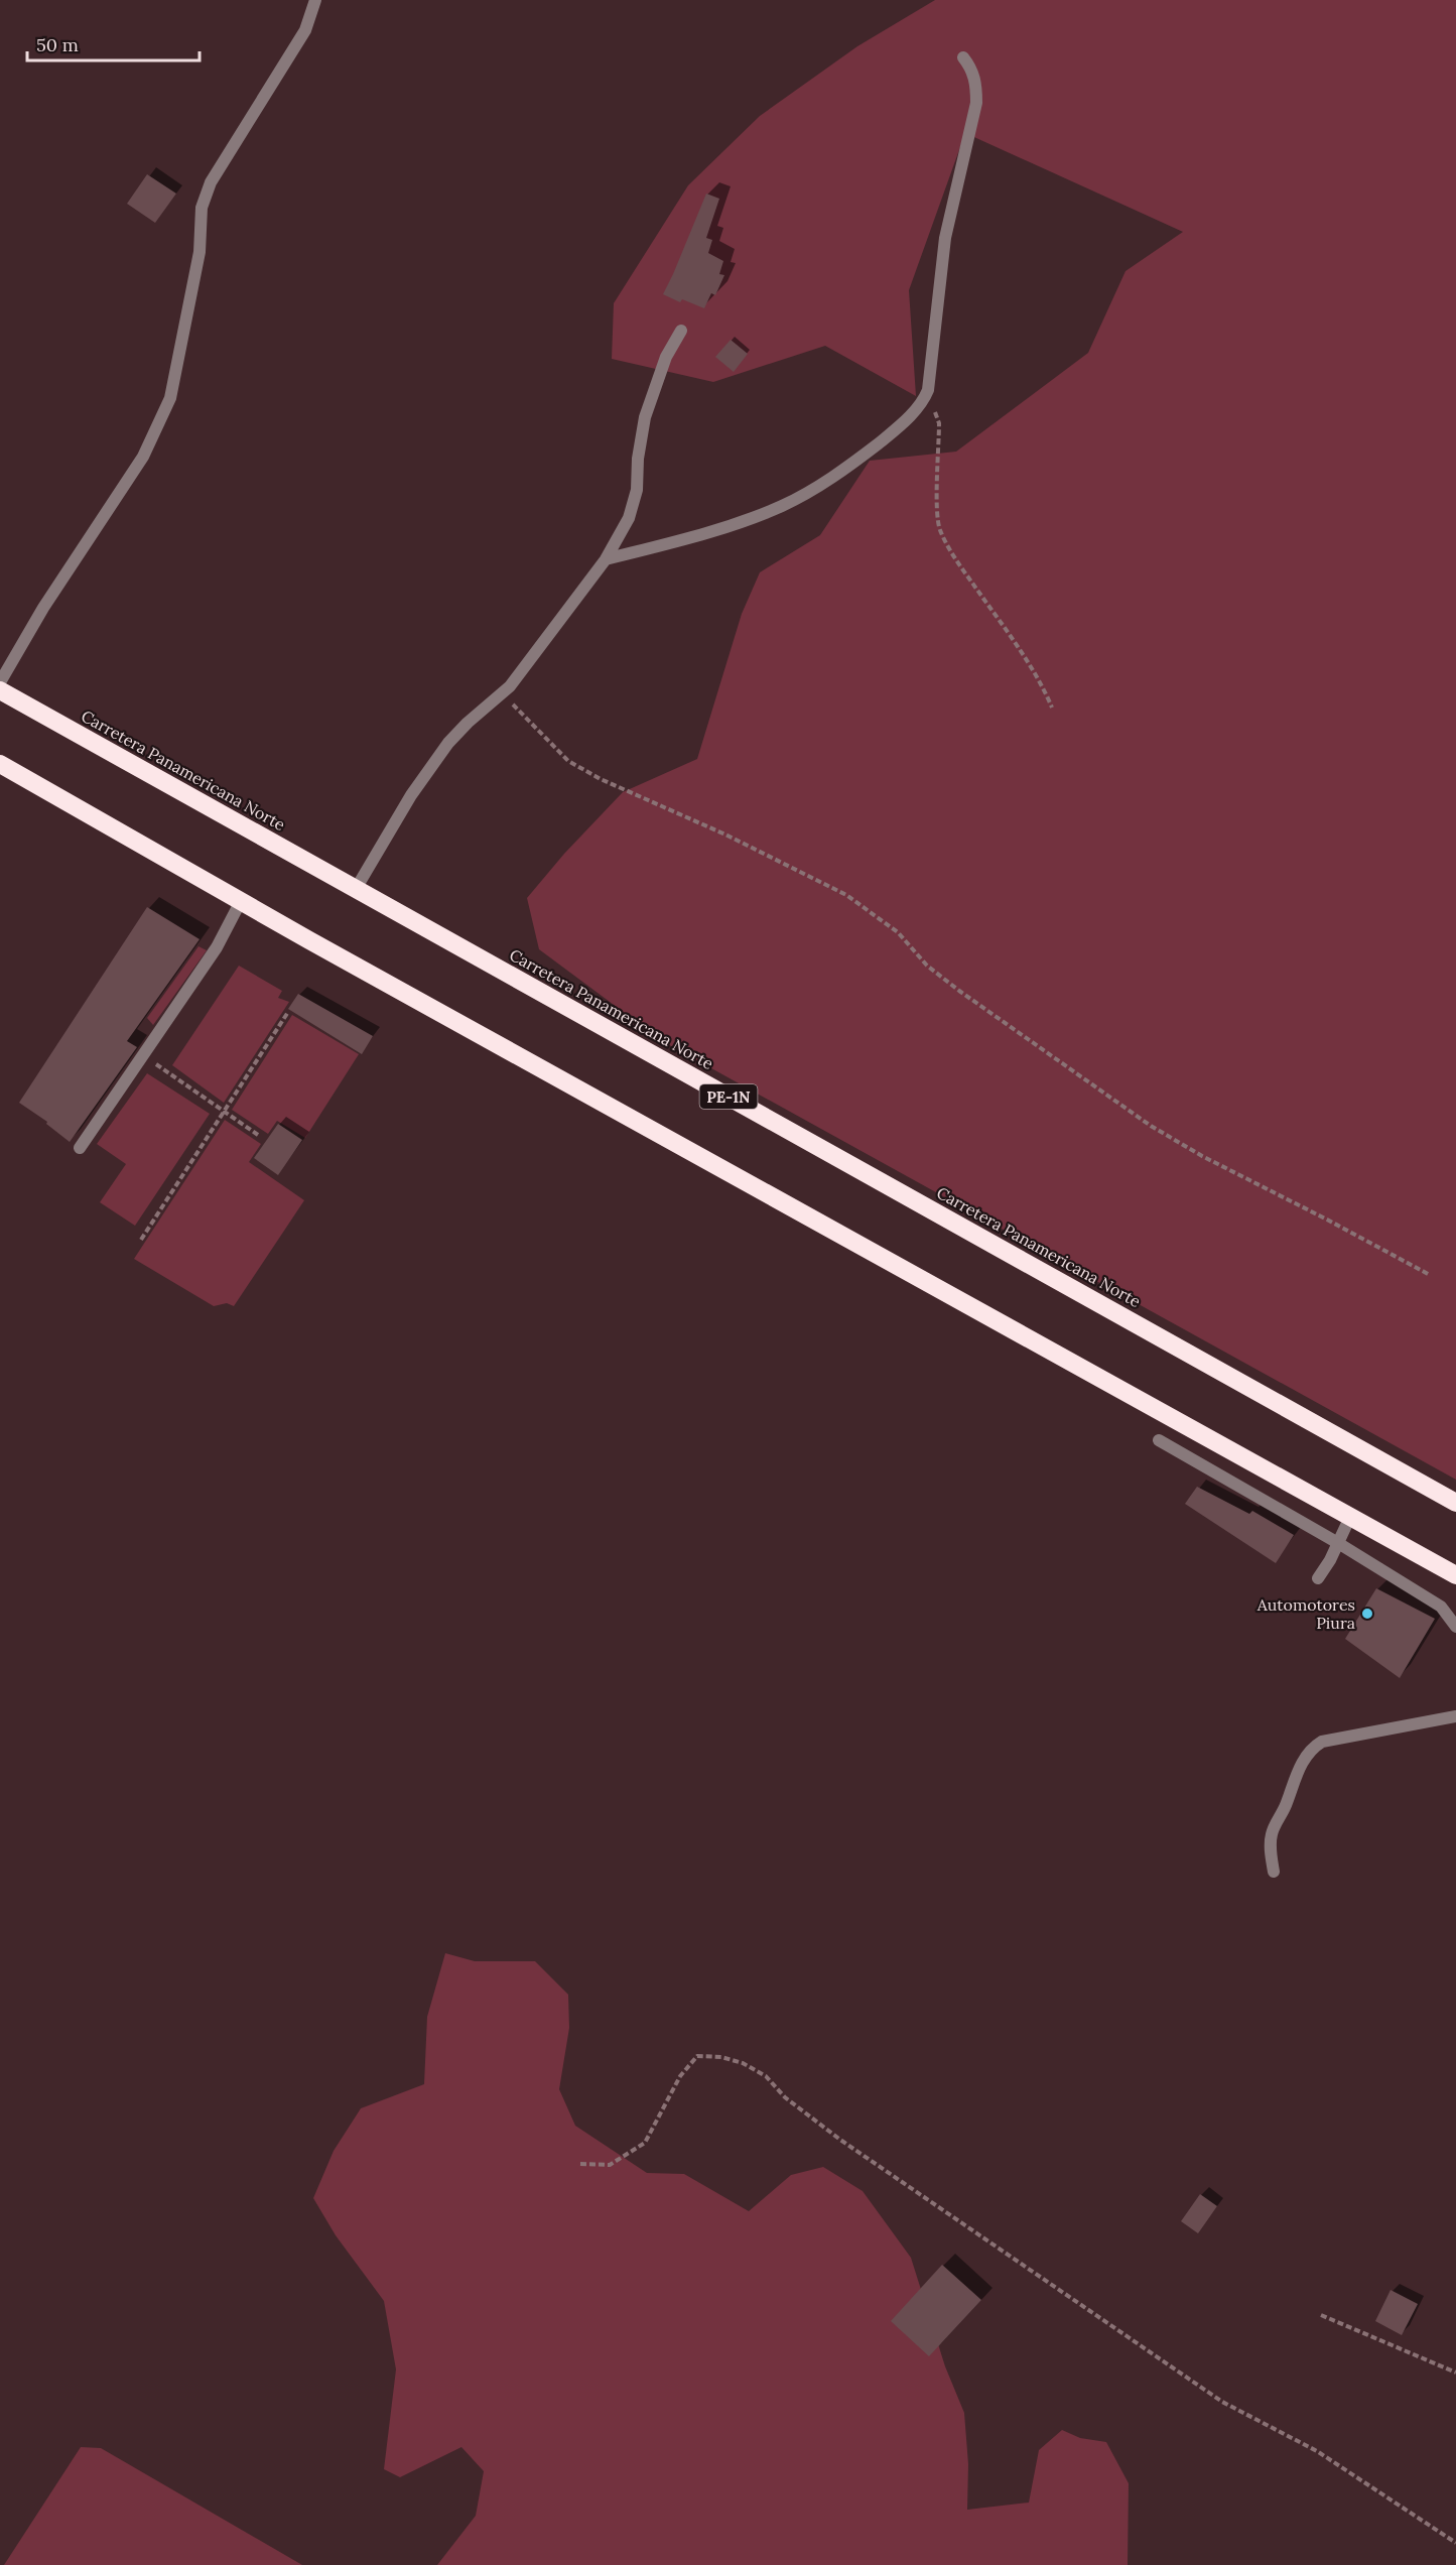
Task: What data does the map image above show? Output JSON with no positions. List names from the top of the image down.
{
  "streets": {
    "highway": ["Carretera Panamericana Norte", "PE-1N"]
  },
  "places": ["Automotores Piura"],
  "scale_bar": "50 m"
}
